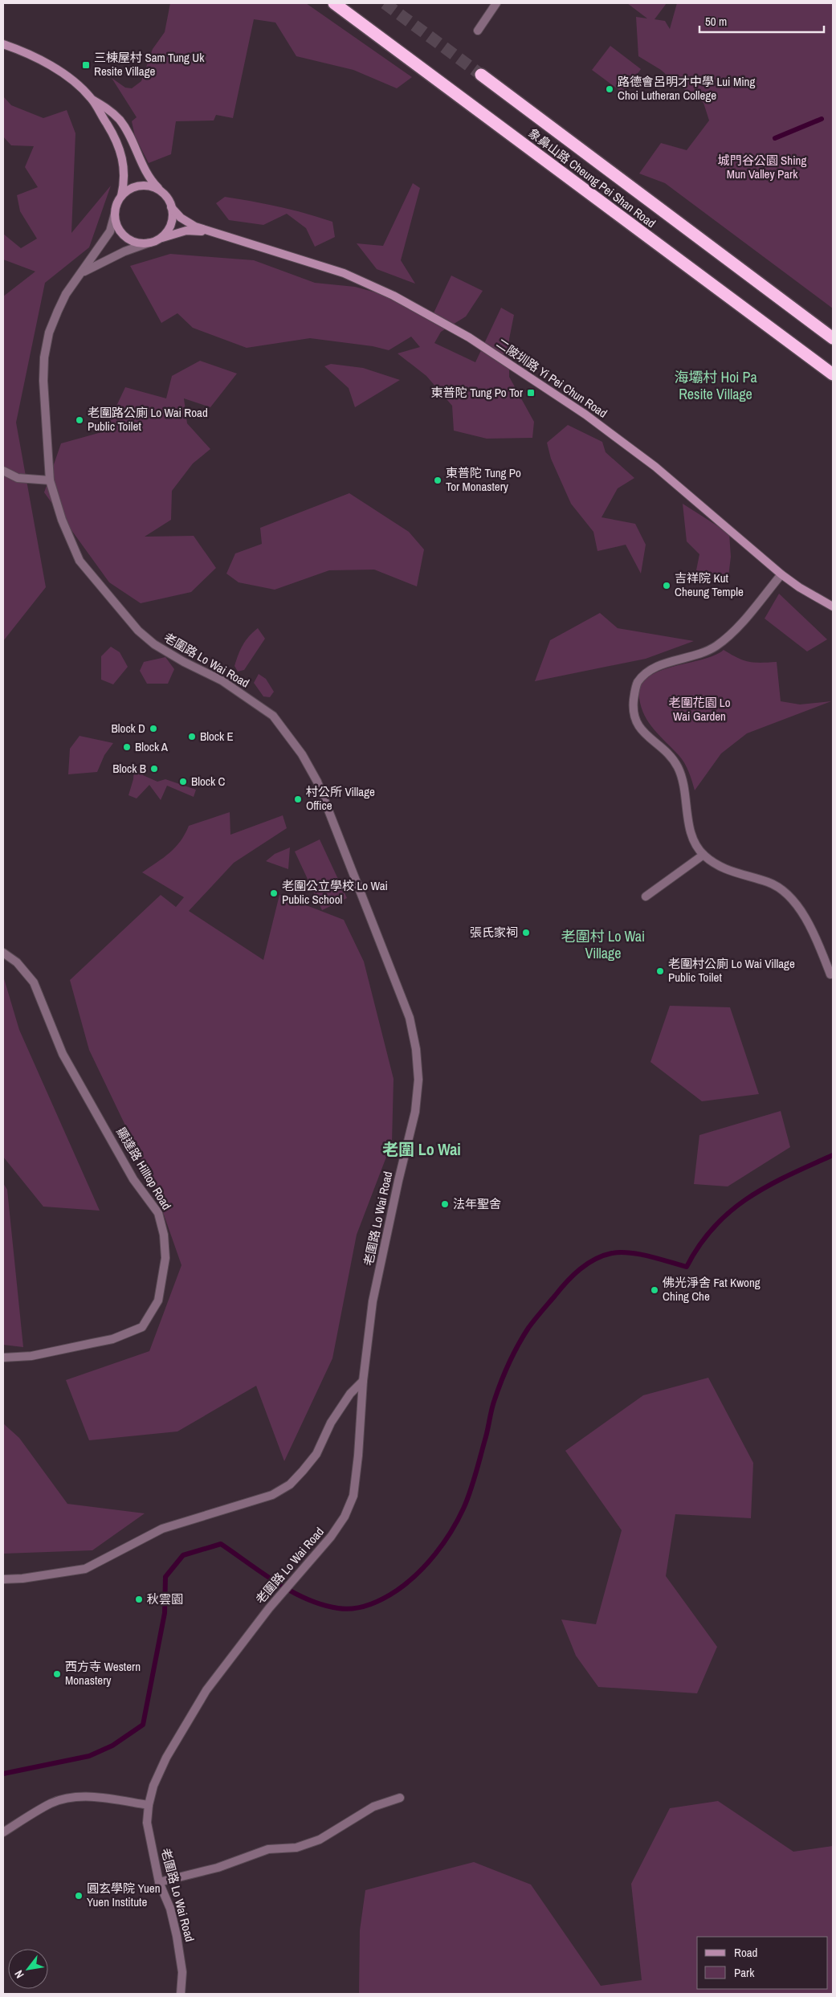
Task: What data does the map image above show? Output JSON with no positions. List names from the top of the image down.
{
  "streets": {
    "highway": ["象鼻山路 Cheung Pei Shan Road"],
    "street": ["二陂圳路 Yi Pei Chun Road", "老圍路 Lo Wai Road", "顯達路 Hilltop Road"]
  },
  "crossings": [
    ["二陂圳路 Yi Pei Chun Road", "老圍路 Lo Wai Road"]
  ],
  "districts": ["海壩村 Hoi Pa Resite Village", "老圍村 Lo Wai Village", "老圍 Lo Wai"],
  "parks": ["城門谷公園 Shing Mun Valley Park", "老圍花園 Lo Wai Garden"],
  "places": {
    "transit": ["三棟屋村 Sam Tung Uk Resite Village", "東普陀 Tung Po Tor"],
    "other": [
      "路德會呂明才中學 Lui Ming Choi Lutheran College",
      "老圍路公廁 Lo Wai Road Public Toilet",
      "東普陀 Tung Po Tor Monastery",
      "吉祥院 Kut Cheung Temple",
      "Block D",
      "Block E",
      "Block A",
      "Block B",
      "Block C",
      "村公所 Village Office",
      "老圍公立學校 Lo Wai Public School",
      "張氏家祠",
      "老圍村公廁 Lo Wai Village Public Toilet",
      "法年聖舍",
      "佛光淨舍 Fat Kwong Ching Che",
      "秋雲園",
      "西方寺 Western Monastery",
      "圓玄學院 Yuen Yuen Institute"
    ]
  },
  "legend": ["Road", "Park"],
  "scale_bar": "50 m",
  "north": "bottom left"
}
